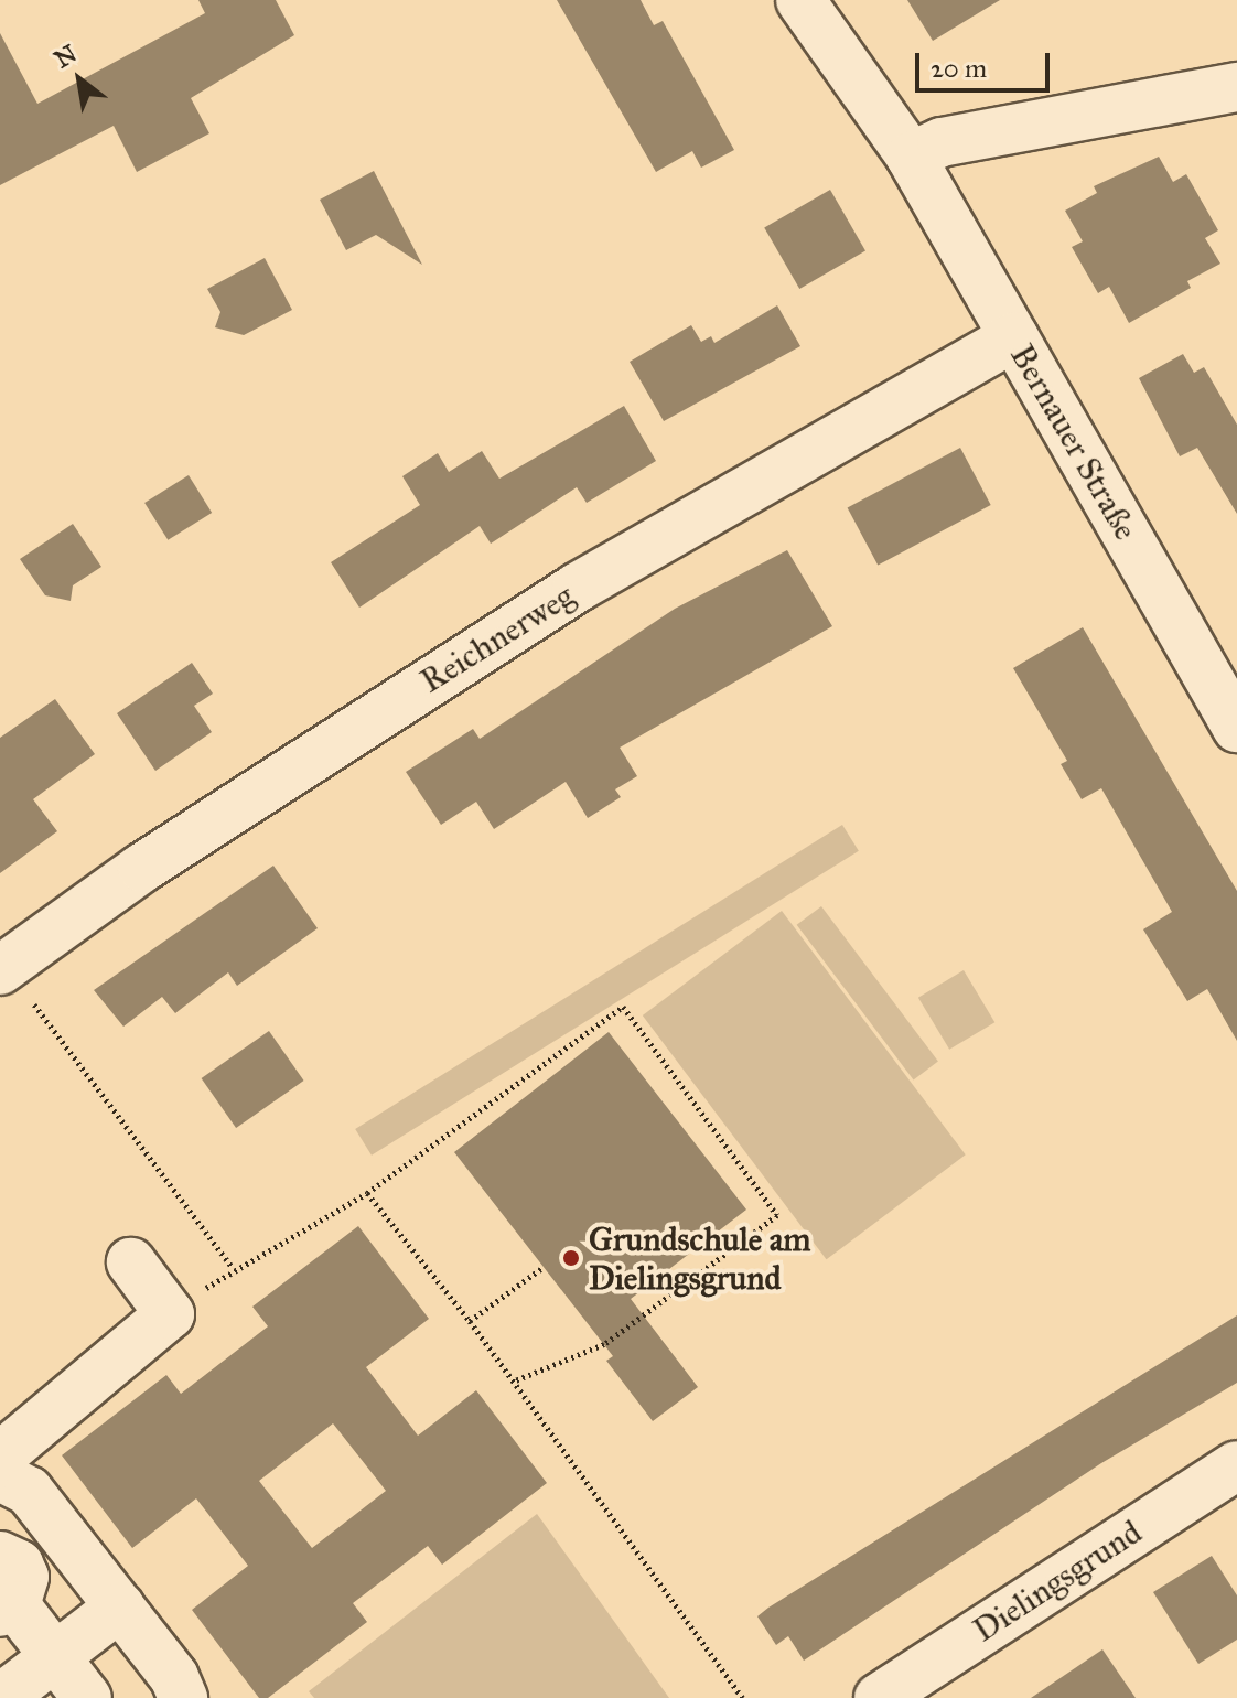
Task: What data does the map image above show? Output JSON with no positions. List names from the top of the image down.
{
  "streets": {
    "street": ["Bernauer Straße", "Reichnerweg", "Dielingsgrund"]
  },
  "crossings": [
    ["Bernauer Straße", "Reichnerweg"]
  ],
  "places": ["Grundschule am Dielingsgrund"],
  "scale_bar": "20 m",
  "north": "top left"
}
